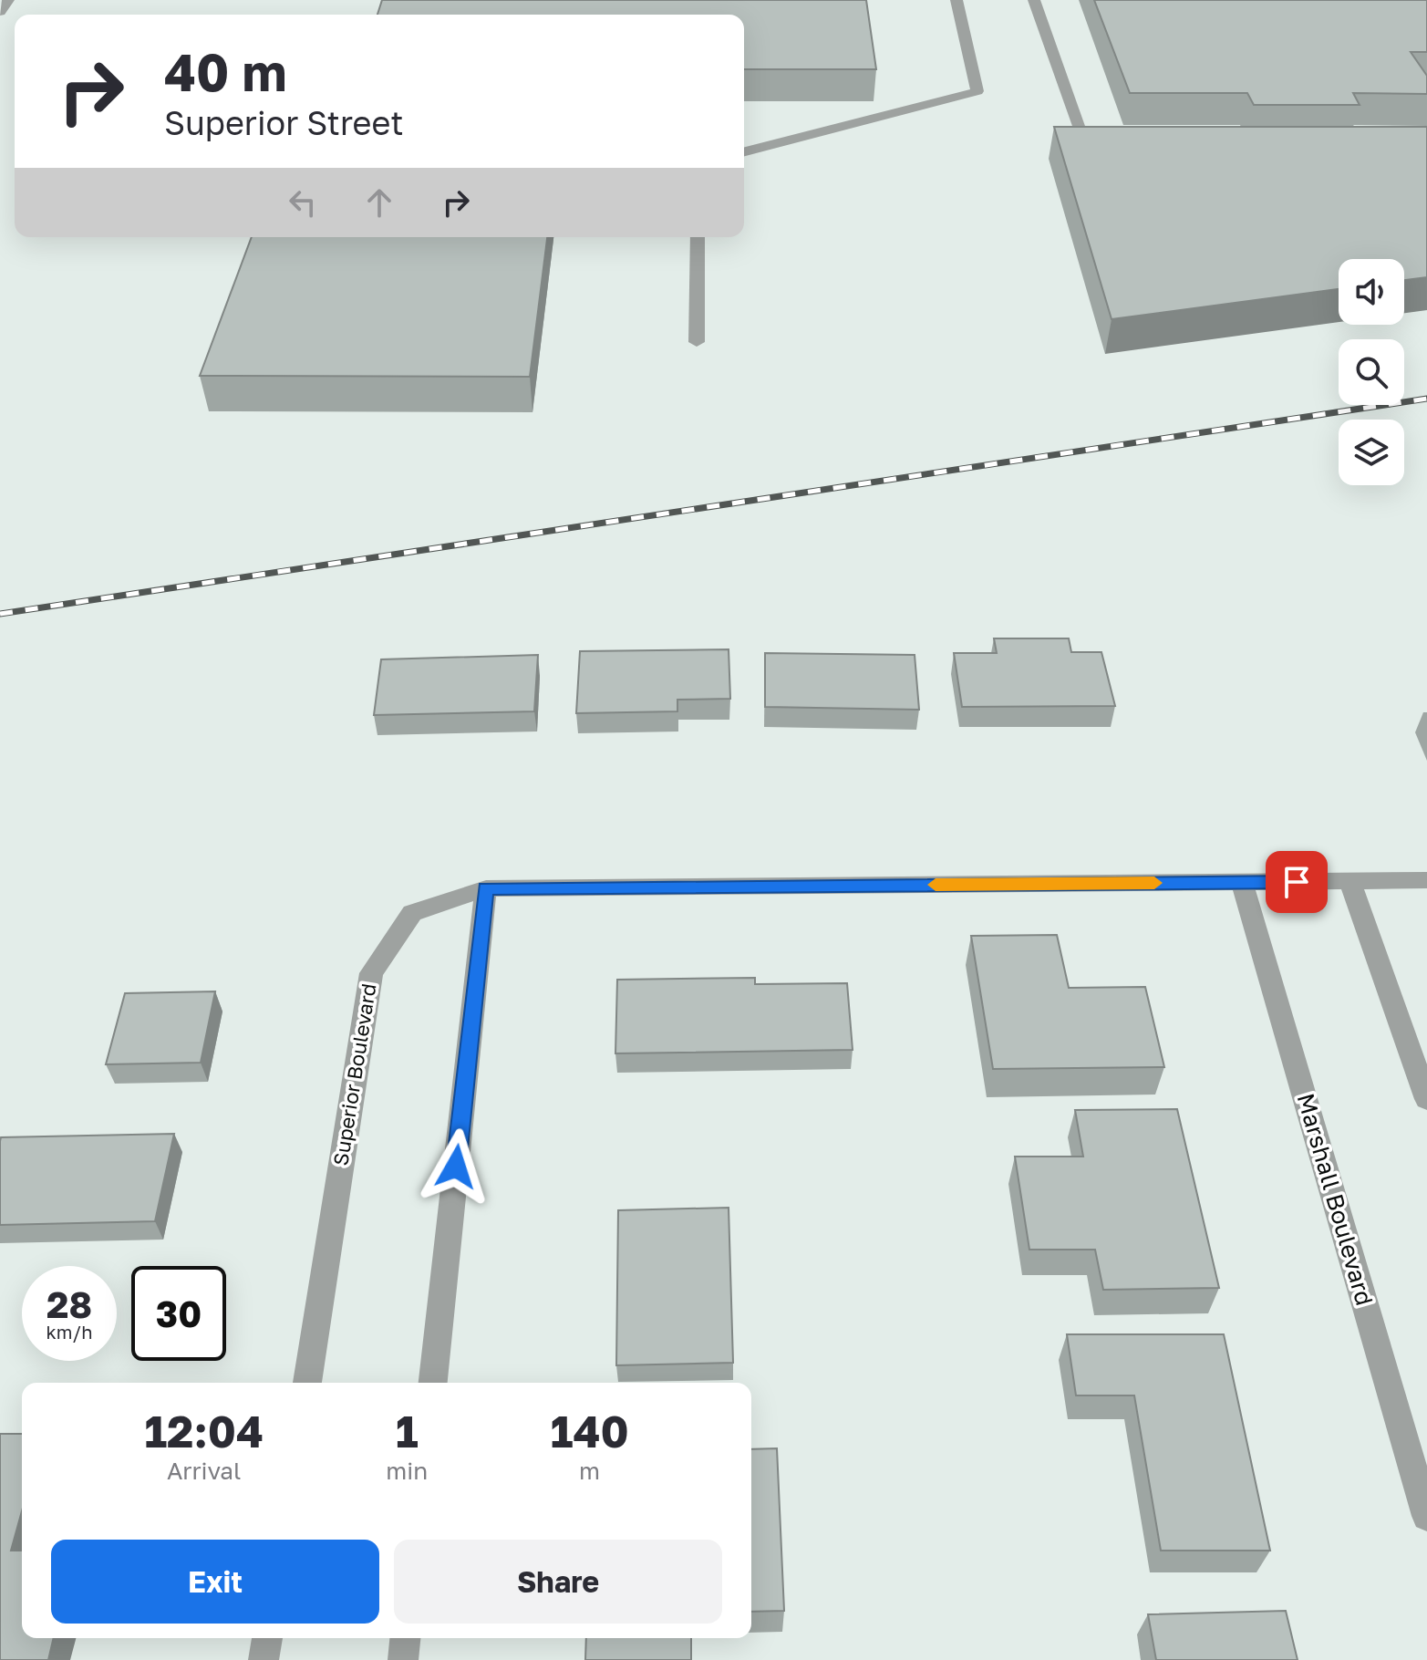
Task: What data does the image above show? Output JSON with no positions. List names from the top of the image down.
{
  "streets": {
    "street": ["Superior Boulevard", "Marshall Boulevard"]
  },
  "crossings": [
    ["Superior Boulevard", "Marshall Boulevard"]
  ],
  "page": {
    "turn": ["40 m", "Superior Street"],
    "speed": "28 km/h",
    "limit": "30",
    "eta": [
      "12:04",
      "Arrival",
      "1",
      "min",
      "140",
      "m"
    ],
    "buttons": ["Exit", "Share"]
  }
}
